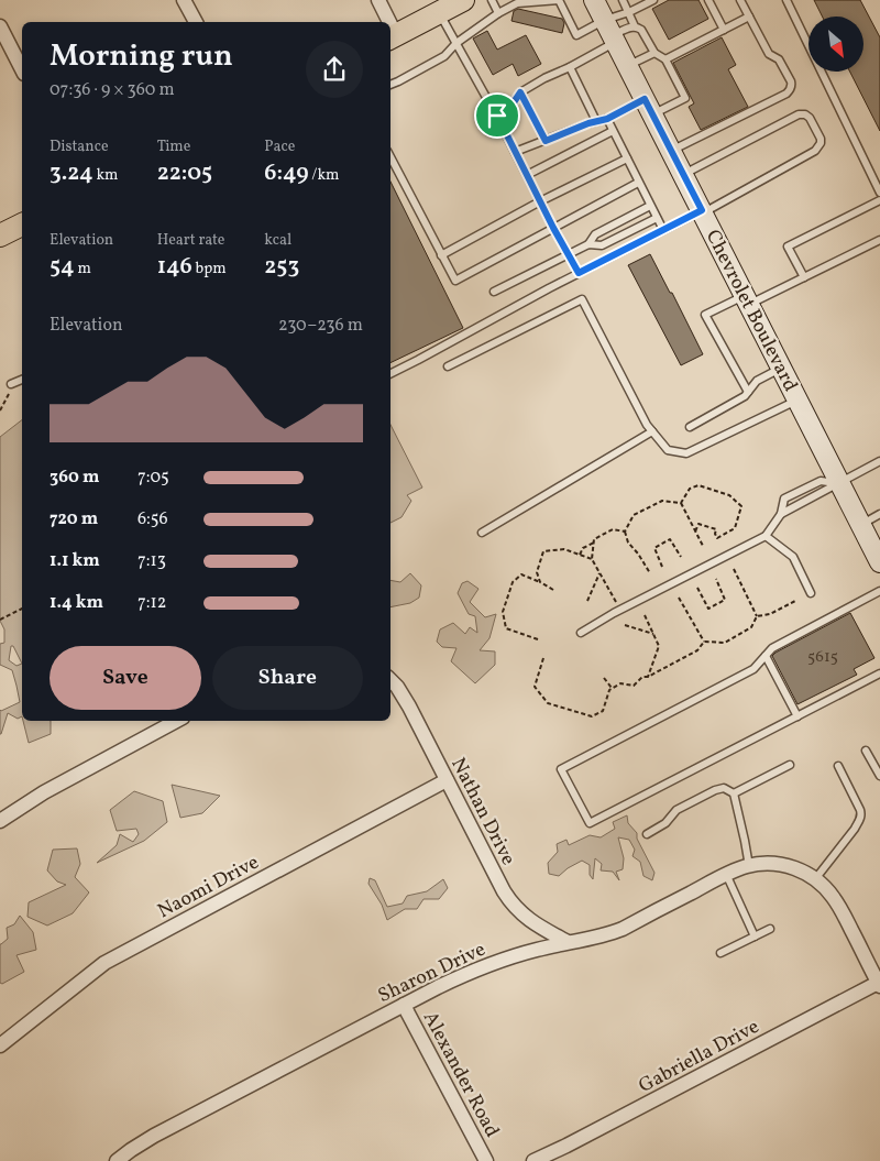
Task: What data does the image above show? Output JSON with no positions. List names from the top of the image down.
{
  "streets": {
    "main road": ["Chevrolet Boulevard"],
    "street": [
      "Nathan Drive",
      "Naomi Drive",
      "Sharon Drive",
      "Gabriella Drive",
      "Alexander Road"
    ]
  },
  "crossings": [
    ["Nathan Drive", "Naomi Drive"],
    ["Nathan Drive", "Sharon Drive"],
    ["Sharon Drive", "Alexander Road"]
  ],
  "house_numbers": ["5615"],
  "north": "bottom right",
  "page": {
    "heading": ["Morning run", "07:36 · 9 × 360 m"],
    "stats": [
      ["Distance", "3.24 km"],
      ["Time", "22:05"],
      ["Pace", "6:49 /km"],
      ["Elevation", "54 m"],
      ["Heart rate", "146 bpm"],
      ["kcal", "253"]
    ],
    "chart": ["Elevation", "230–236 m"],
    "list": [
      {
        "name": "360 m",
        "note": "7:05"
      },
      {
        "name": "720 m",
        "note": "6:56"
      },
      {
        "name": "1.1 km",
        "note": "7:13"
      },
      {
        "name": "1.4 km",
        "note": "7:12"
      }
    ],
    "buttons": ["Save", "Share"]
  }
}
